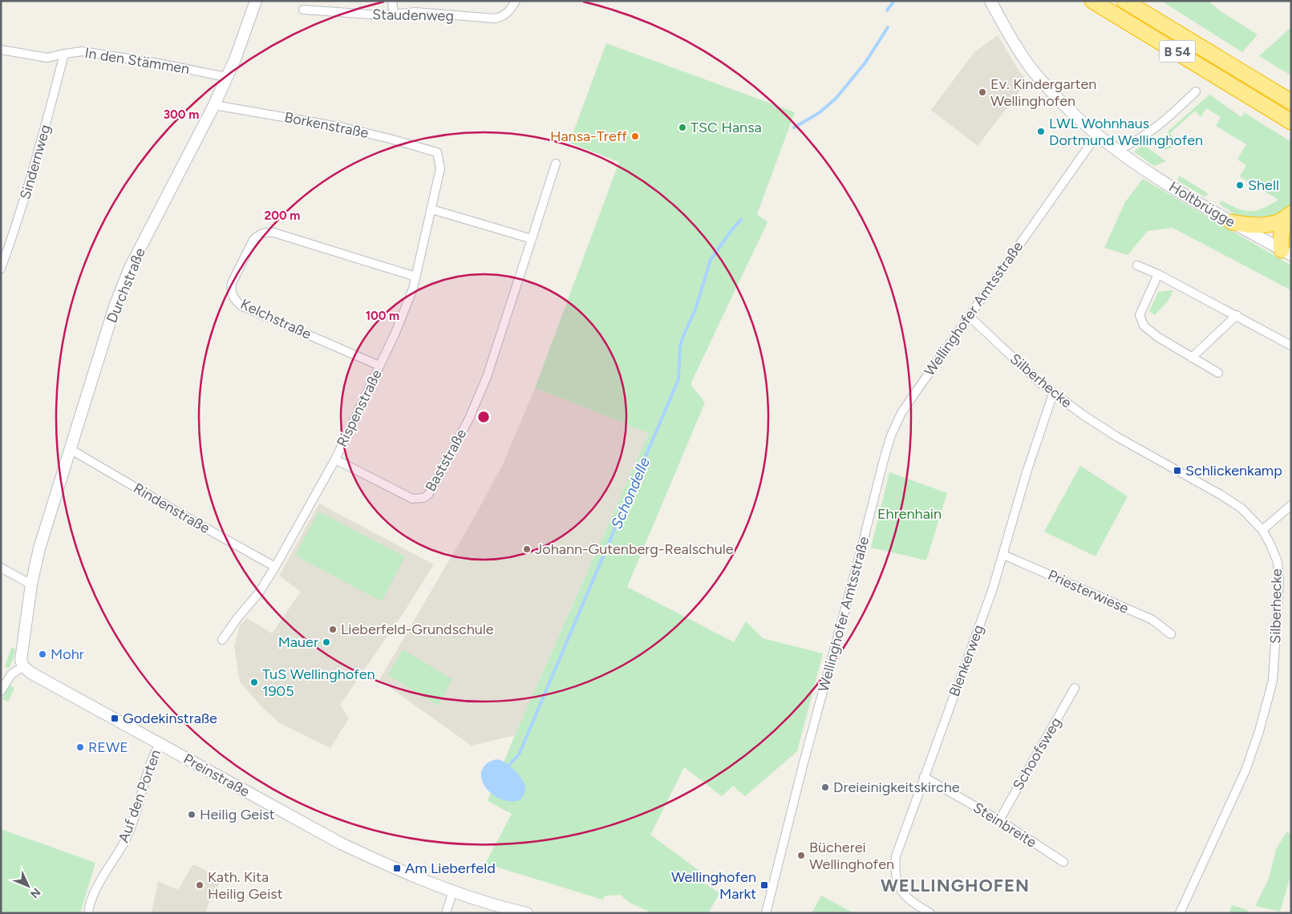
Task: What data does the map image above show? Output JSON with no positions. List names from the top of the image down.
{
  "streets": {
    "highway": ["B 54"],
    "street": [
      "Staudenweg",
      "In den Stämmen",
      "Borkenstraße",
      "Sindernweg",
      "Holtbrügge",
      "Durchstraße",
      "Wellinghofer Amtsstraße",
      "Kelchstraße",
      "Silberhecke",
      "Rispenstraße",
      "Baststraße",
      "Rindenstraße",
      "Priesterwiese",
      "Blenkerweg",
      "Schoofsweg",
      "Preinstraße",
      "Auf den Porten",
      "Steinbreite"
    ]
  },
  "crossings": [
    ["In den Stämmen", "Sindernweg"],
    ["In den Stämmen", "Durchstraße"],
    ["Borkenstraße", "Durchstraße"],
    ["Borkenstraße", "Rispenstraße"],
    ["Holtbrügge", "Wellinghofer Amtsstraße"],
    ["Durchstraße", "Rindenstraße"],
    ["Wellinghofer Amtsstraße", "Silberhecke"],
    ["Kelchstraße", "Rispenstraße"],
    ["Silberhecke", "Blenkerweg"],
    ["Rispenstraße", "Baststraße"],
    ["Rispenstraße", "Rindenstraße"],
    ["Priesterwiese", "Blenkerweg"],
    ["Blenkerweg", "Steinbreite"],
    ["Schoofsweg", "Steinbreite"],
    ["Preinstraße", "Auf den Porten"]
  ],
  "districts": ["WELLINGHOFEN"],
  "water": ["Schondelle"],
  "parks": ["Ehrenhain"],
  "places": {
    "other": [
      "Ev. Kindergarten Wellinghofen",
      "TSC Hansa",
      "LWL Wohnhaus Dortmund Wellinghofen",
      "Hansa-Treff",
      "Shell",
      "Johann-Gutenberg-Realschule",
      "Lieberfeld-Grundschule",
      "Mauer",
      "Mohr",
      "TuS Wellinghofen 1905",
      "REWE",
      "Dreieinigkeitskirche",
      "Heilig Geist",
      "Bücherei Wellinghofen",
      "Kath. Kita Heilig Geist"
    ],
    "transit": [
      "Schlickenkamp",
      "Godekinstraße",
      "Am Lieberfeld",
      "Wellinghofen Markt"
    ]
  },
  "north": "bottom right",
  "rings": ["300 m", "200 m", "100 m"]
}
